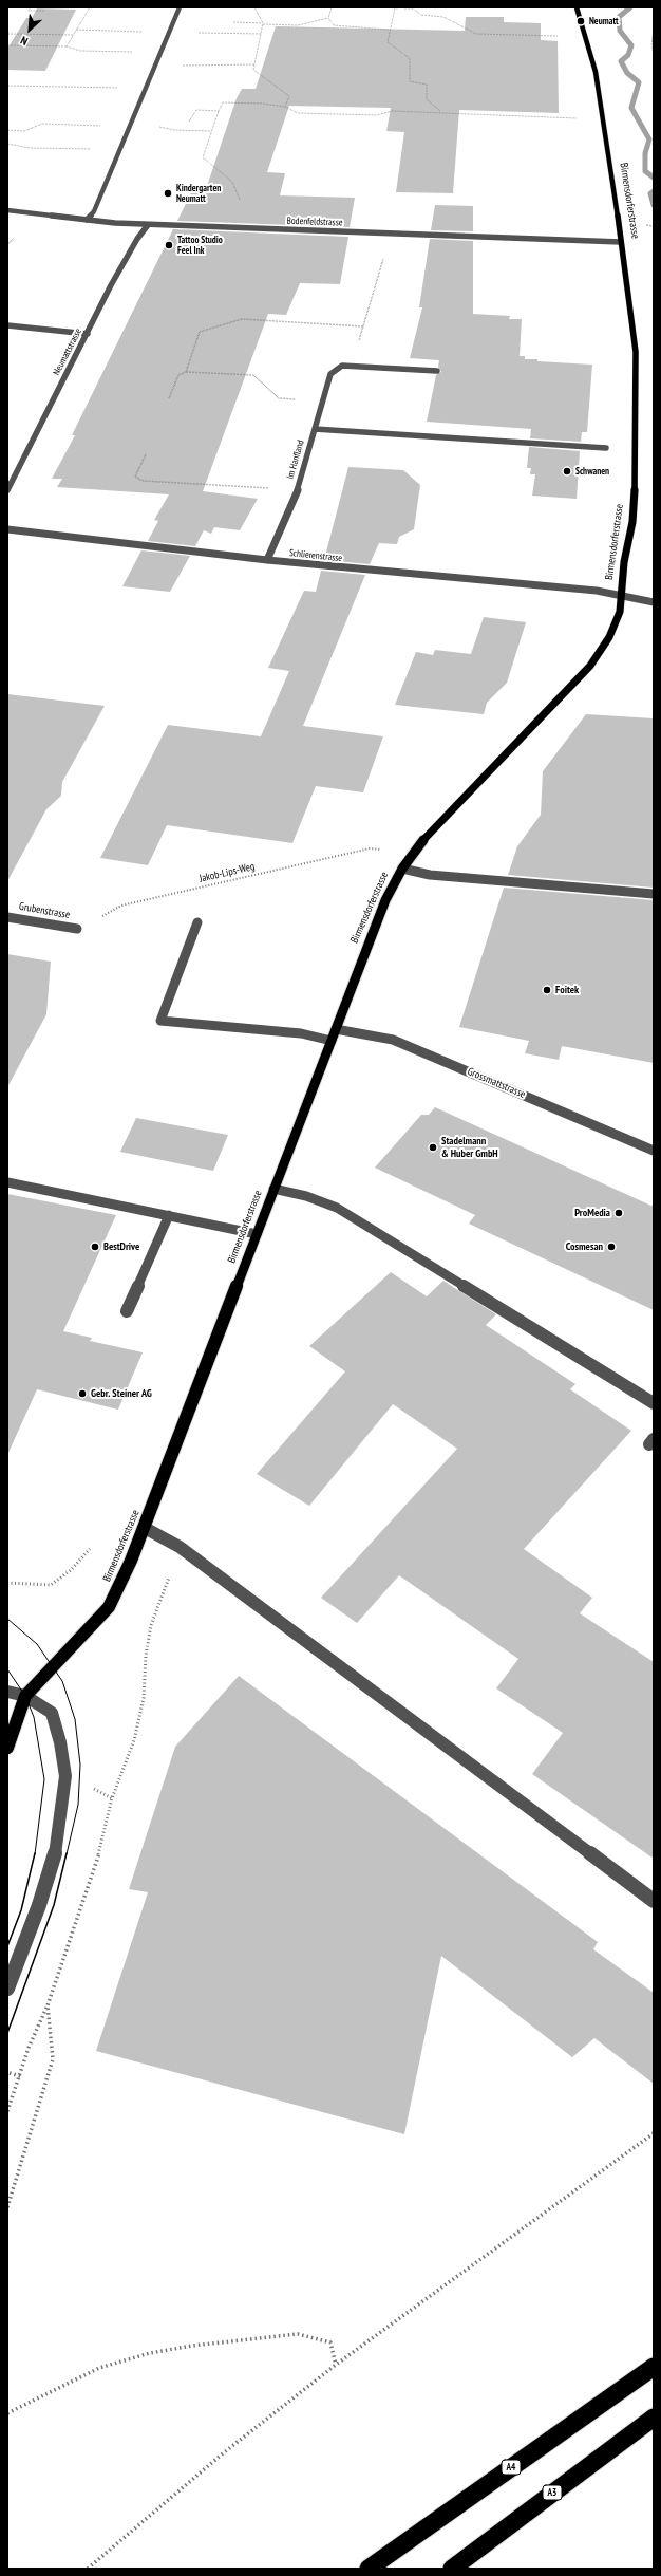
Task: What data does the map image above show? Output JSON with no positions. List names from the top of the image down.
{
  "streets": {
    "highway": ["A4", "A3"],
    "main road": ["Birmensdorferstrasse"],
    "street": [
      "Bodenfeldstrasse",
      "Neumattstrasse",
      "Im Hanfland",
      "Schlierenstrasse",
      "Grubenstrasse",
      "Grossmattstrasse"
    ],
    "path": ["Jakob-Lips-Weg"]
  },
  "crossings": [
    ["Birmensdorferstrasse", "Bodenfeldstrasse"],
    ["Birmensdorferstrasse", "Schlierenstrasse"],
    ["Birmensdorferstrasse", "Grossmattstrasse"],
    ["Bodenfeldstrasse", "Neumattstrasse"],
    ["Im Hanfland", "Schlierenstrasse"],
    ["Jakob-Lips-Weg", "Grubenstrasse"]
  ],
  "places": [
    "Neumatt",
    "Kindergarten Neumatt",
    "Tattoo Studio Feel Ink",
    "Schwanen",
    "Foitek",
    "Stadelmann & Huber GmbH",
    "ProMedia",
    "BestDrive",
    "Cosmesan",
    "Gebr. Steiner AG"
  ],
  "north": "bottom left"
}
